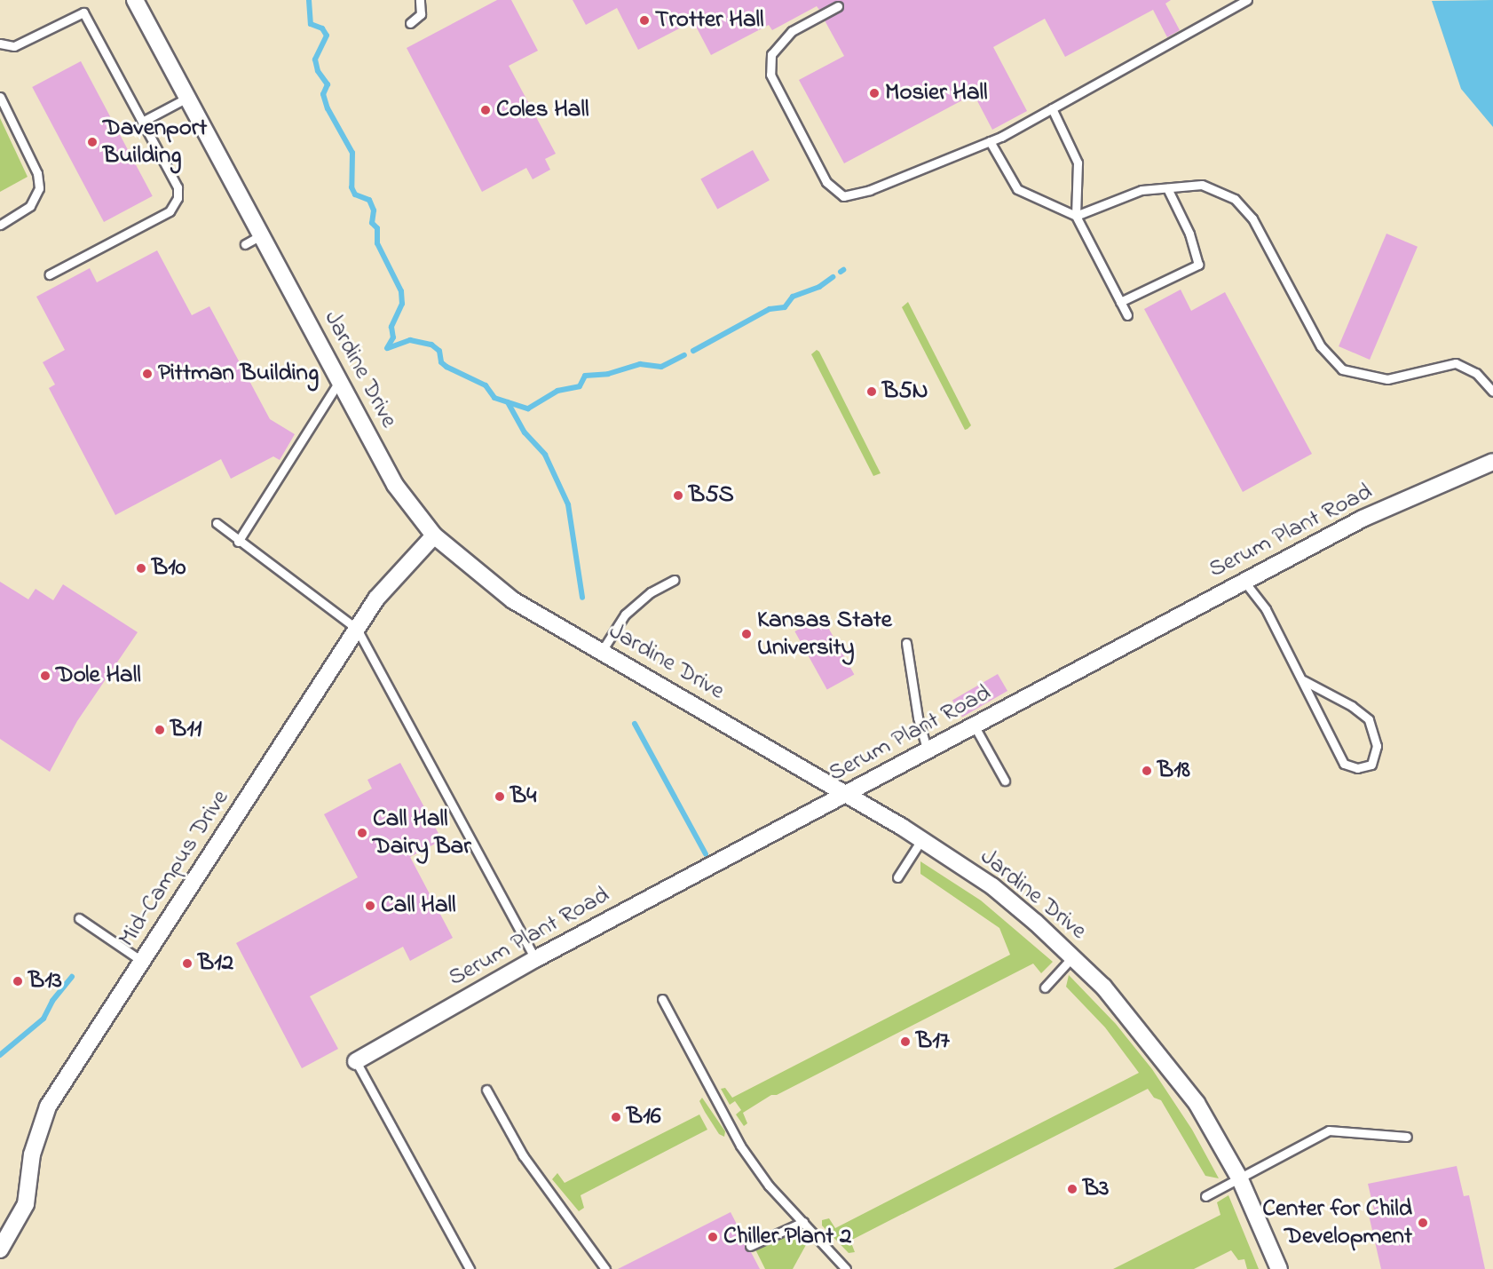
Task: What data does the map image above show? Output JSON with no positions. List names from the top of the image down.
{
  "streets": {
    "street": ["Jardine Drive", "Serum Plant Road", "Mid-Campus Drive"]
  },
  "crossings": [
    ["Jardine Drive", "Serum Plant Road"],
    ["Jardine Drive", "Mid-Campus Drive"]
  ],
  "places": [
    "Trotter Hall",
    "Mosier Hall",
    "Coles Hall",
    "Davenport Building",
    "Pittman Building",
    "B5N",
    "B5S",
    "B10",
    "Kansas State University",
    "Dole Hall",
    "B11",
    "B18",
    "B4",
    "Call Hall Dairy Bar",
    "Call Hall",
    "B12",
    "B13",
    "B17",
    "B16",
    "B3",
    "Center for Child Development",
    "Chiller Plant 2"
  ]
}
